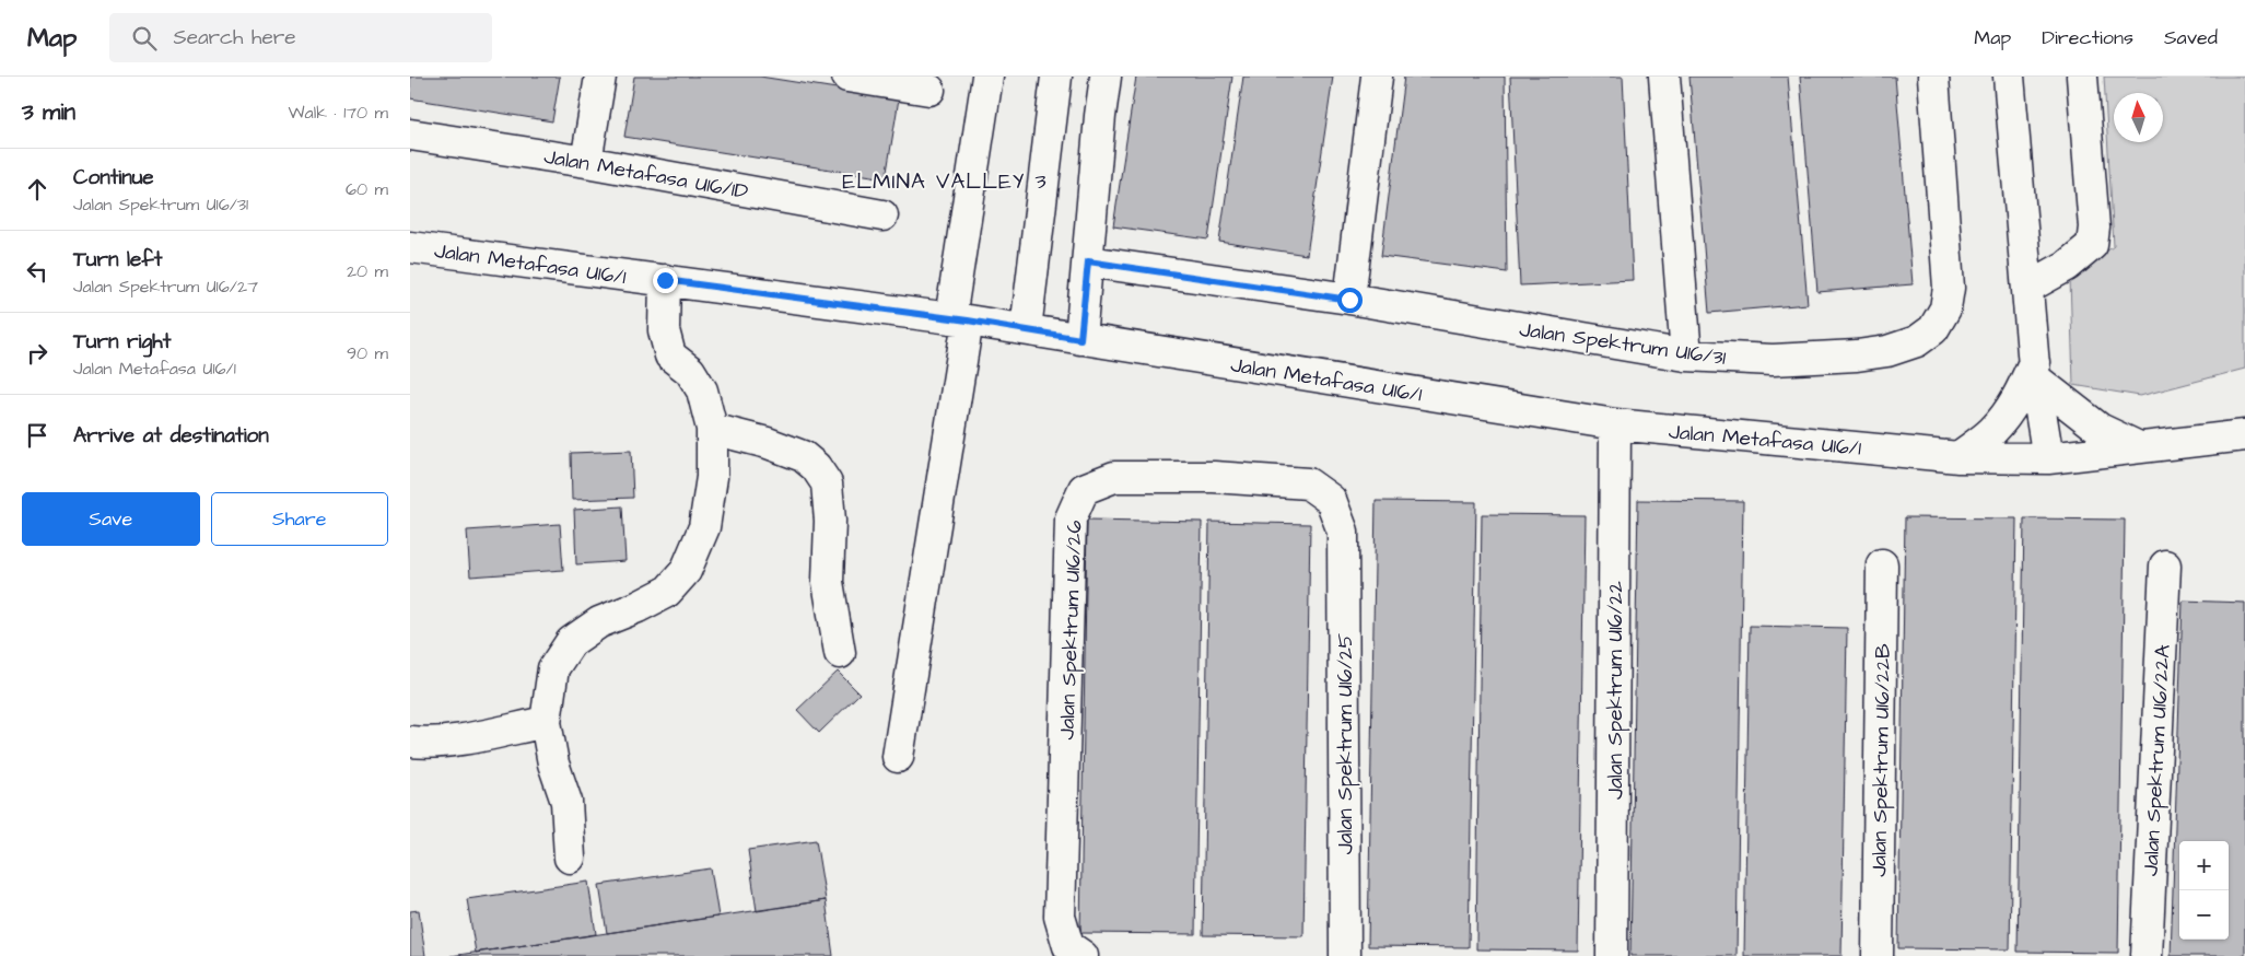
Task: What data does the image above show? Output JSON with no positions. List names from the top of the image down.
{
  "streets": {
    "street": [
      "Jalan Metafasa U16/1D",
      "Jalan Metafasa U16/1",
      "Jalan Spektrum U16/31",
      "Jalan Spektrum U16/26",
      "Jalan Spektrum U16/22",
      "Jalan Spektrum U16/25",
      "Jalan Spektrum U16/22B",
      "Jalan Spektrum U16/22A"
    ]
  },
  "crossings": [
    ["Jalan Metafasa U16/1", "Jalan Spektrum U16/22"],
    ["Jalan Spektrum U16/26", "Jalan Spektrum U16/25"]
  ],
  "districts": ["ELMINA VALLEY 3"],
  "north": "top",
  "page": {
    "header": "Map",
    "search": "Search here",
    "nav": ["Map", "Directions", "Saved"],
    "heading": ["3 min", "Walk · 170 m"],
    "list": [
      ["Continue", "Jalan Spektrum U16/31", "60 m"],
      ["Turn left", "Jalan Spektrum U16/27", "20 m"],
      ["Turn right", "Jalan Metafasa U16/1", "90 m"],
      "Arrive at destination"
    ],
    "buttons": ["Save", "Share"],
    "map_buttons": ["+", "−"]
  }
}
